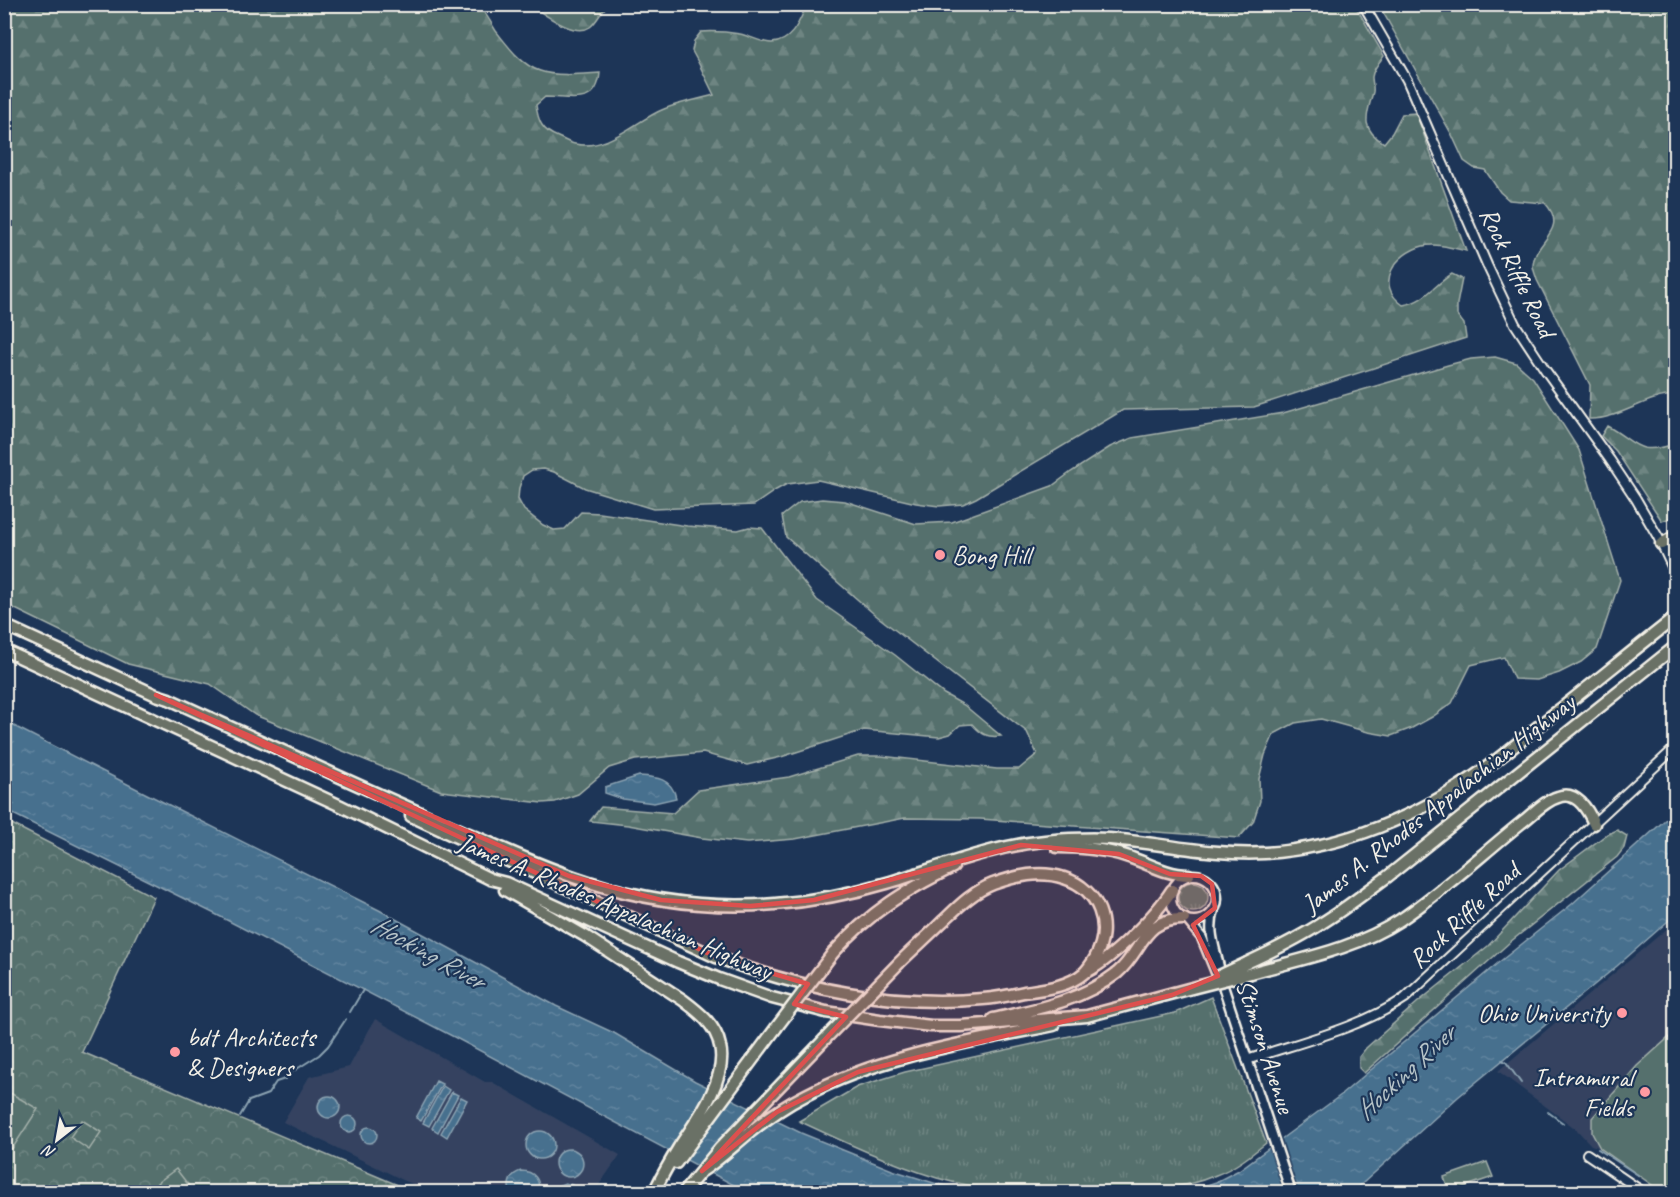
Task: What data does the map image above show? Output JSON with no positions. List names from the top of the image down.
{
  "streets": {
    "highway": ["James A. Rhodes Appalachian Highway"],
    "main road": ["Stimson Avenue"],
    "street": ["Rock Riffle Road"]
  },
  "crossings": [
    ["Rock Riffle Road", "Stimson Avenue"]
  ],
  "water": ["Hocking River"],
  "places": [
    "Bong Hill",
    "Ohio University",
    "bdt Architects & Designers",
    "Intramural Fields"
  ],
  "north": "bottom left"
}
